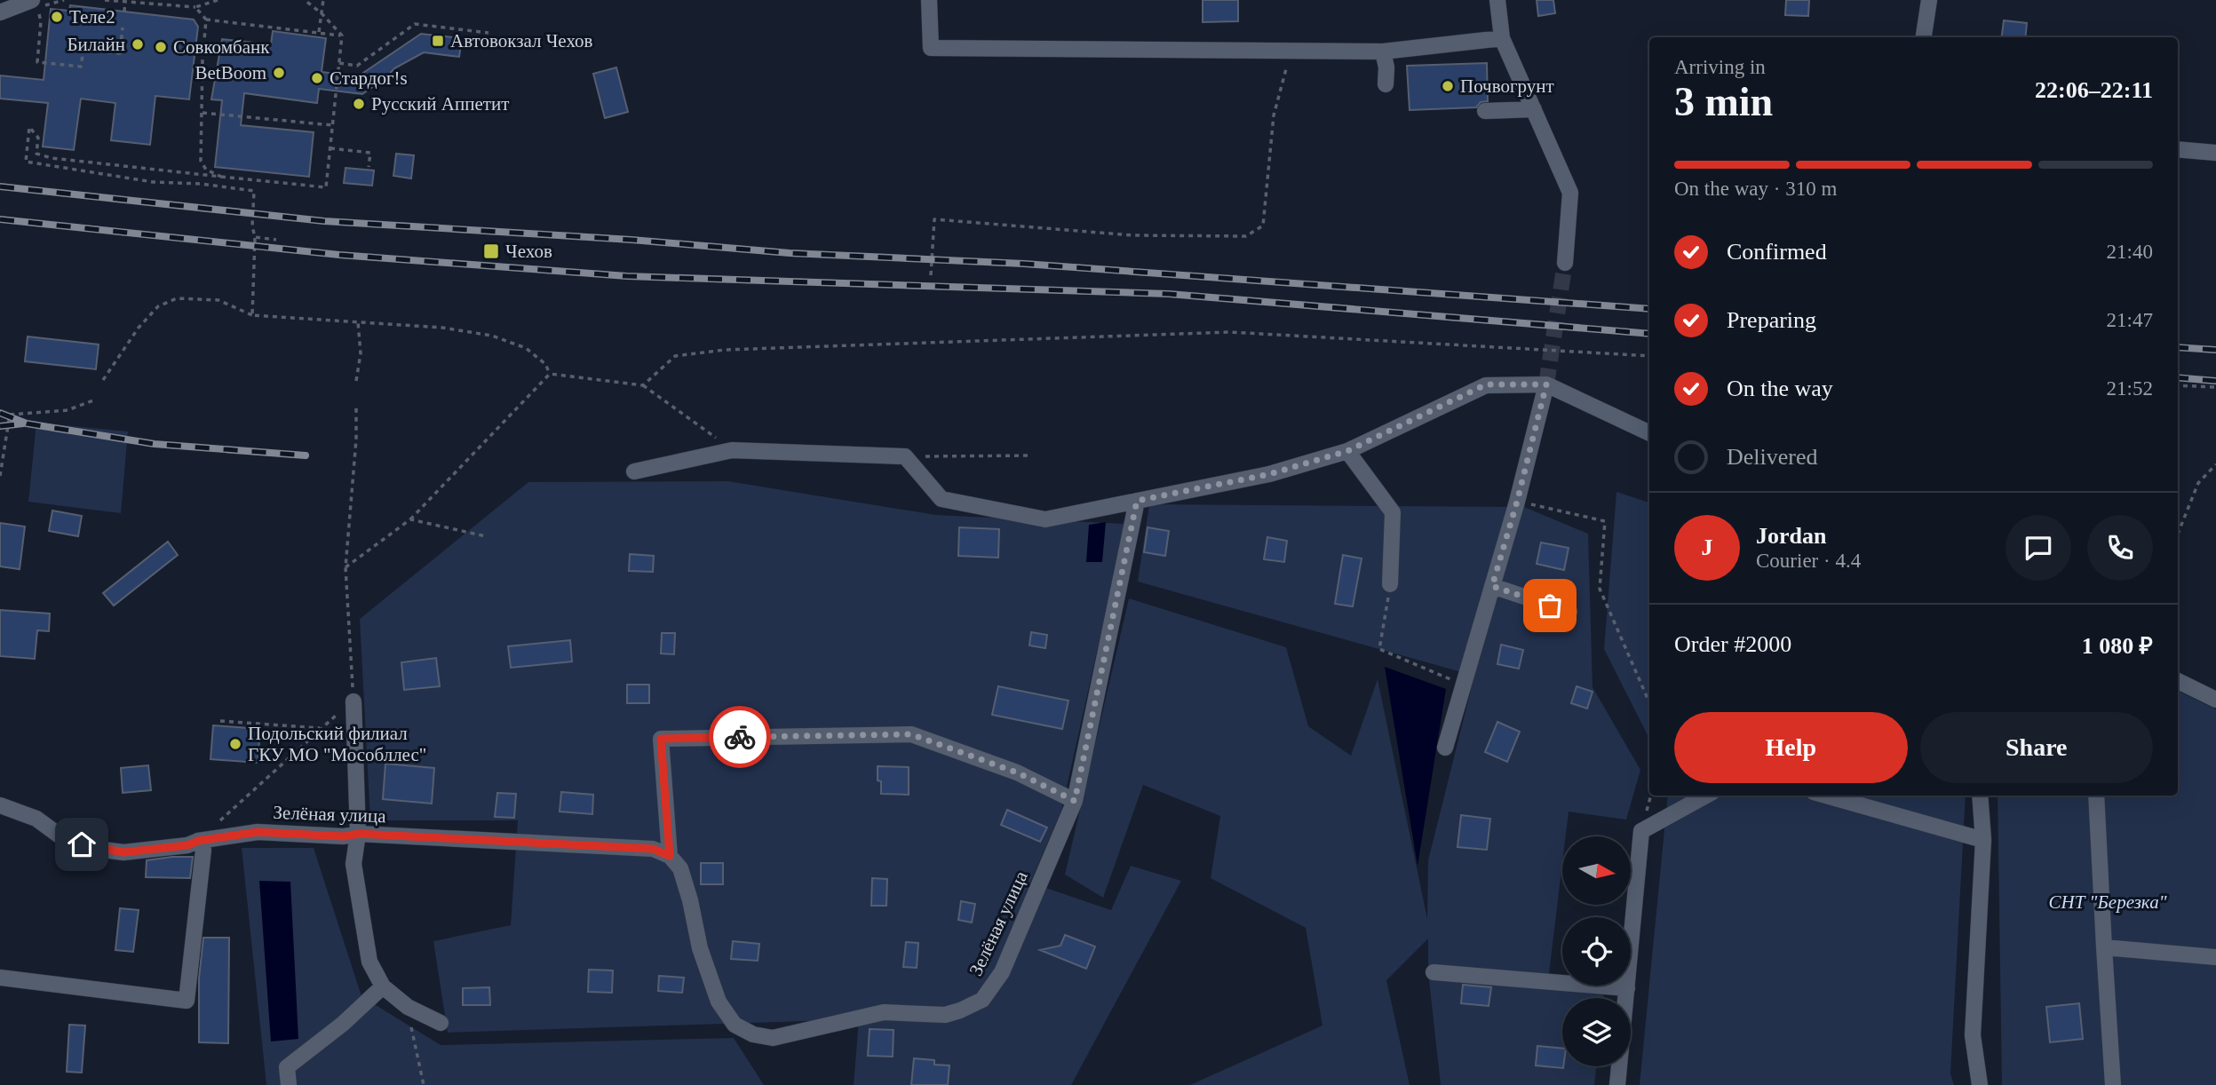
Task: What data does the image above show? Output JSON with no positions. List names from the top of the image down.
{
  "streets": {
    "street": ["Зелёная улица"]
  },
  "parks": ["СНТ \"Березка\""],
  "places": {
    "other": [
      "Теле2",
      "Билайн",
      "Совкомбанк",
      "BetBoom",
      "Стардог!s",
      "Почвогрунт",
      "Русский Аппетит",
      "Подольский филиал ГКУ МО \"Мособллес\""
    ],
    "transit": ["Автовокзал Чехов", "Чехов"]
  },
  "north": "right",
  "page": {
    "heading": ["3 min", "Arriving in", "22:06–22:11"],
    "panel": [
      "Jordan",
      "Courier · 4.4",
      "Order #2000",
      "1 080 ₽"
    ],
    "bar": "On the way · 310 m",
    "list": [
      ["Confirmed", "21:40"],
      ["Preparing", "21:47"],
      ["On the way", "21:52"],
      "Delivered"
    ],
    "round": "J",
    "buttons": ["Help", "Share"]
  }
}
